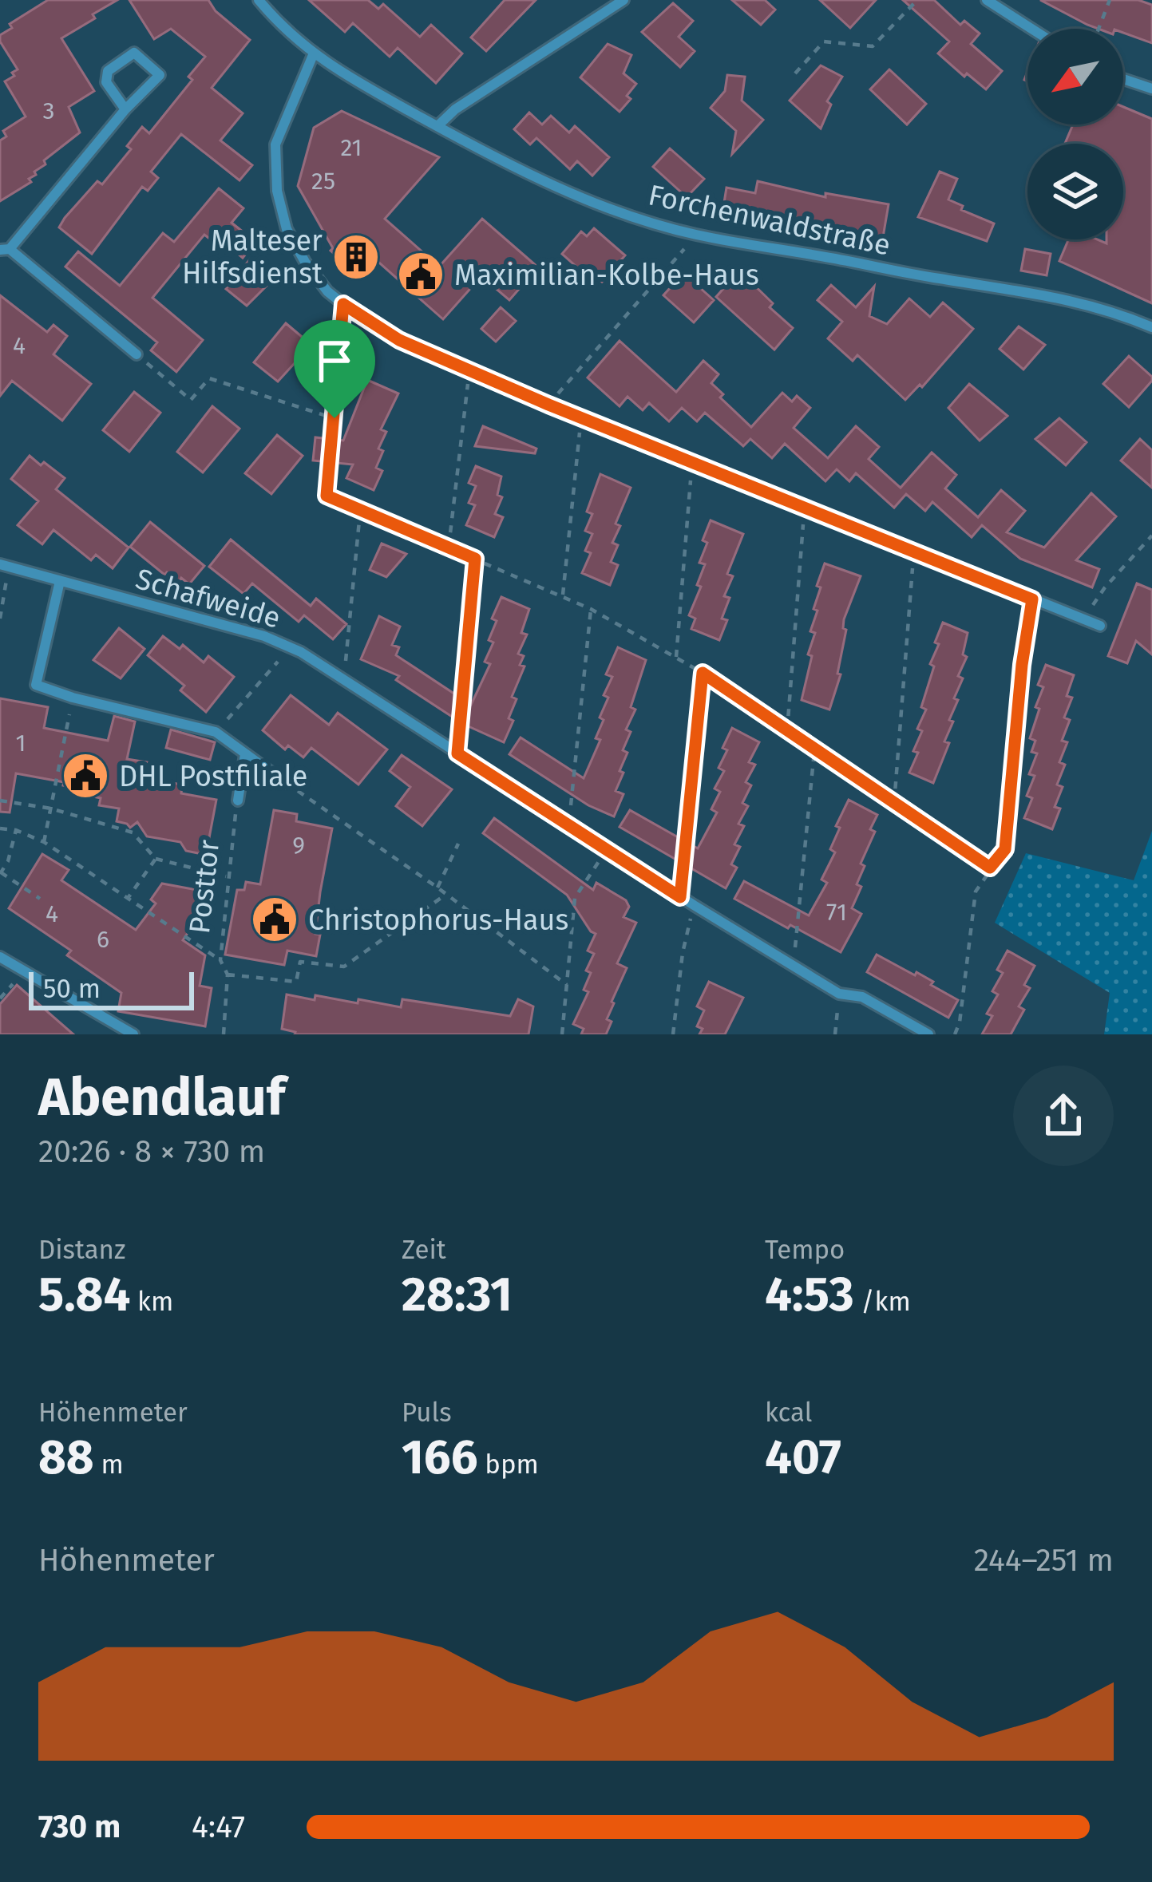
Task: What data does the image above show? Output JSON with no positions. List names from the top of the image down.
{
  "streets": {
    "street": ["Forchenwaldstraße", "Schafweide"],
    "path": ["Posttor"]
  },
  "places": {
    "building": ["Malteser Hilfsdienst"],
    "public building": ["Maximilian-Kolbe-Haus", "DHL Postfiliale", "Christophorus-Haus"]
  },
  "house_numbers": [
    "3",
    "21",
    "25",
    "4",
    "1",
    "9",
    "71",
    "4",
    "6"
  ],
  "scale_bar": "50 m",
  "north": "bottom left",
  "page": {
    "scale": "50 m",
    "heading": ["Abendlauf", "20:26 · 8 × 730 m"],
    "stats": [
      ["Distanz", "5.84 km"],
      ["Zeit", "28:31"],
      ["Tempo", "4:53 /km"],
      ["Höhenmeter", "88 m"],
      ["Puls", "166 bpm"],
      ["kcal", "407"]
    ],
    "chart": ["Höhenmeter", "244–251 m"],
    "list": [
      {
        "name": "730 m",
        "note": "4:47"
      }
    ]
  }
}
